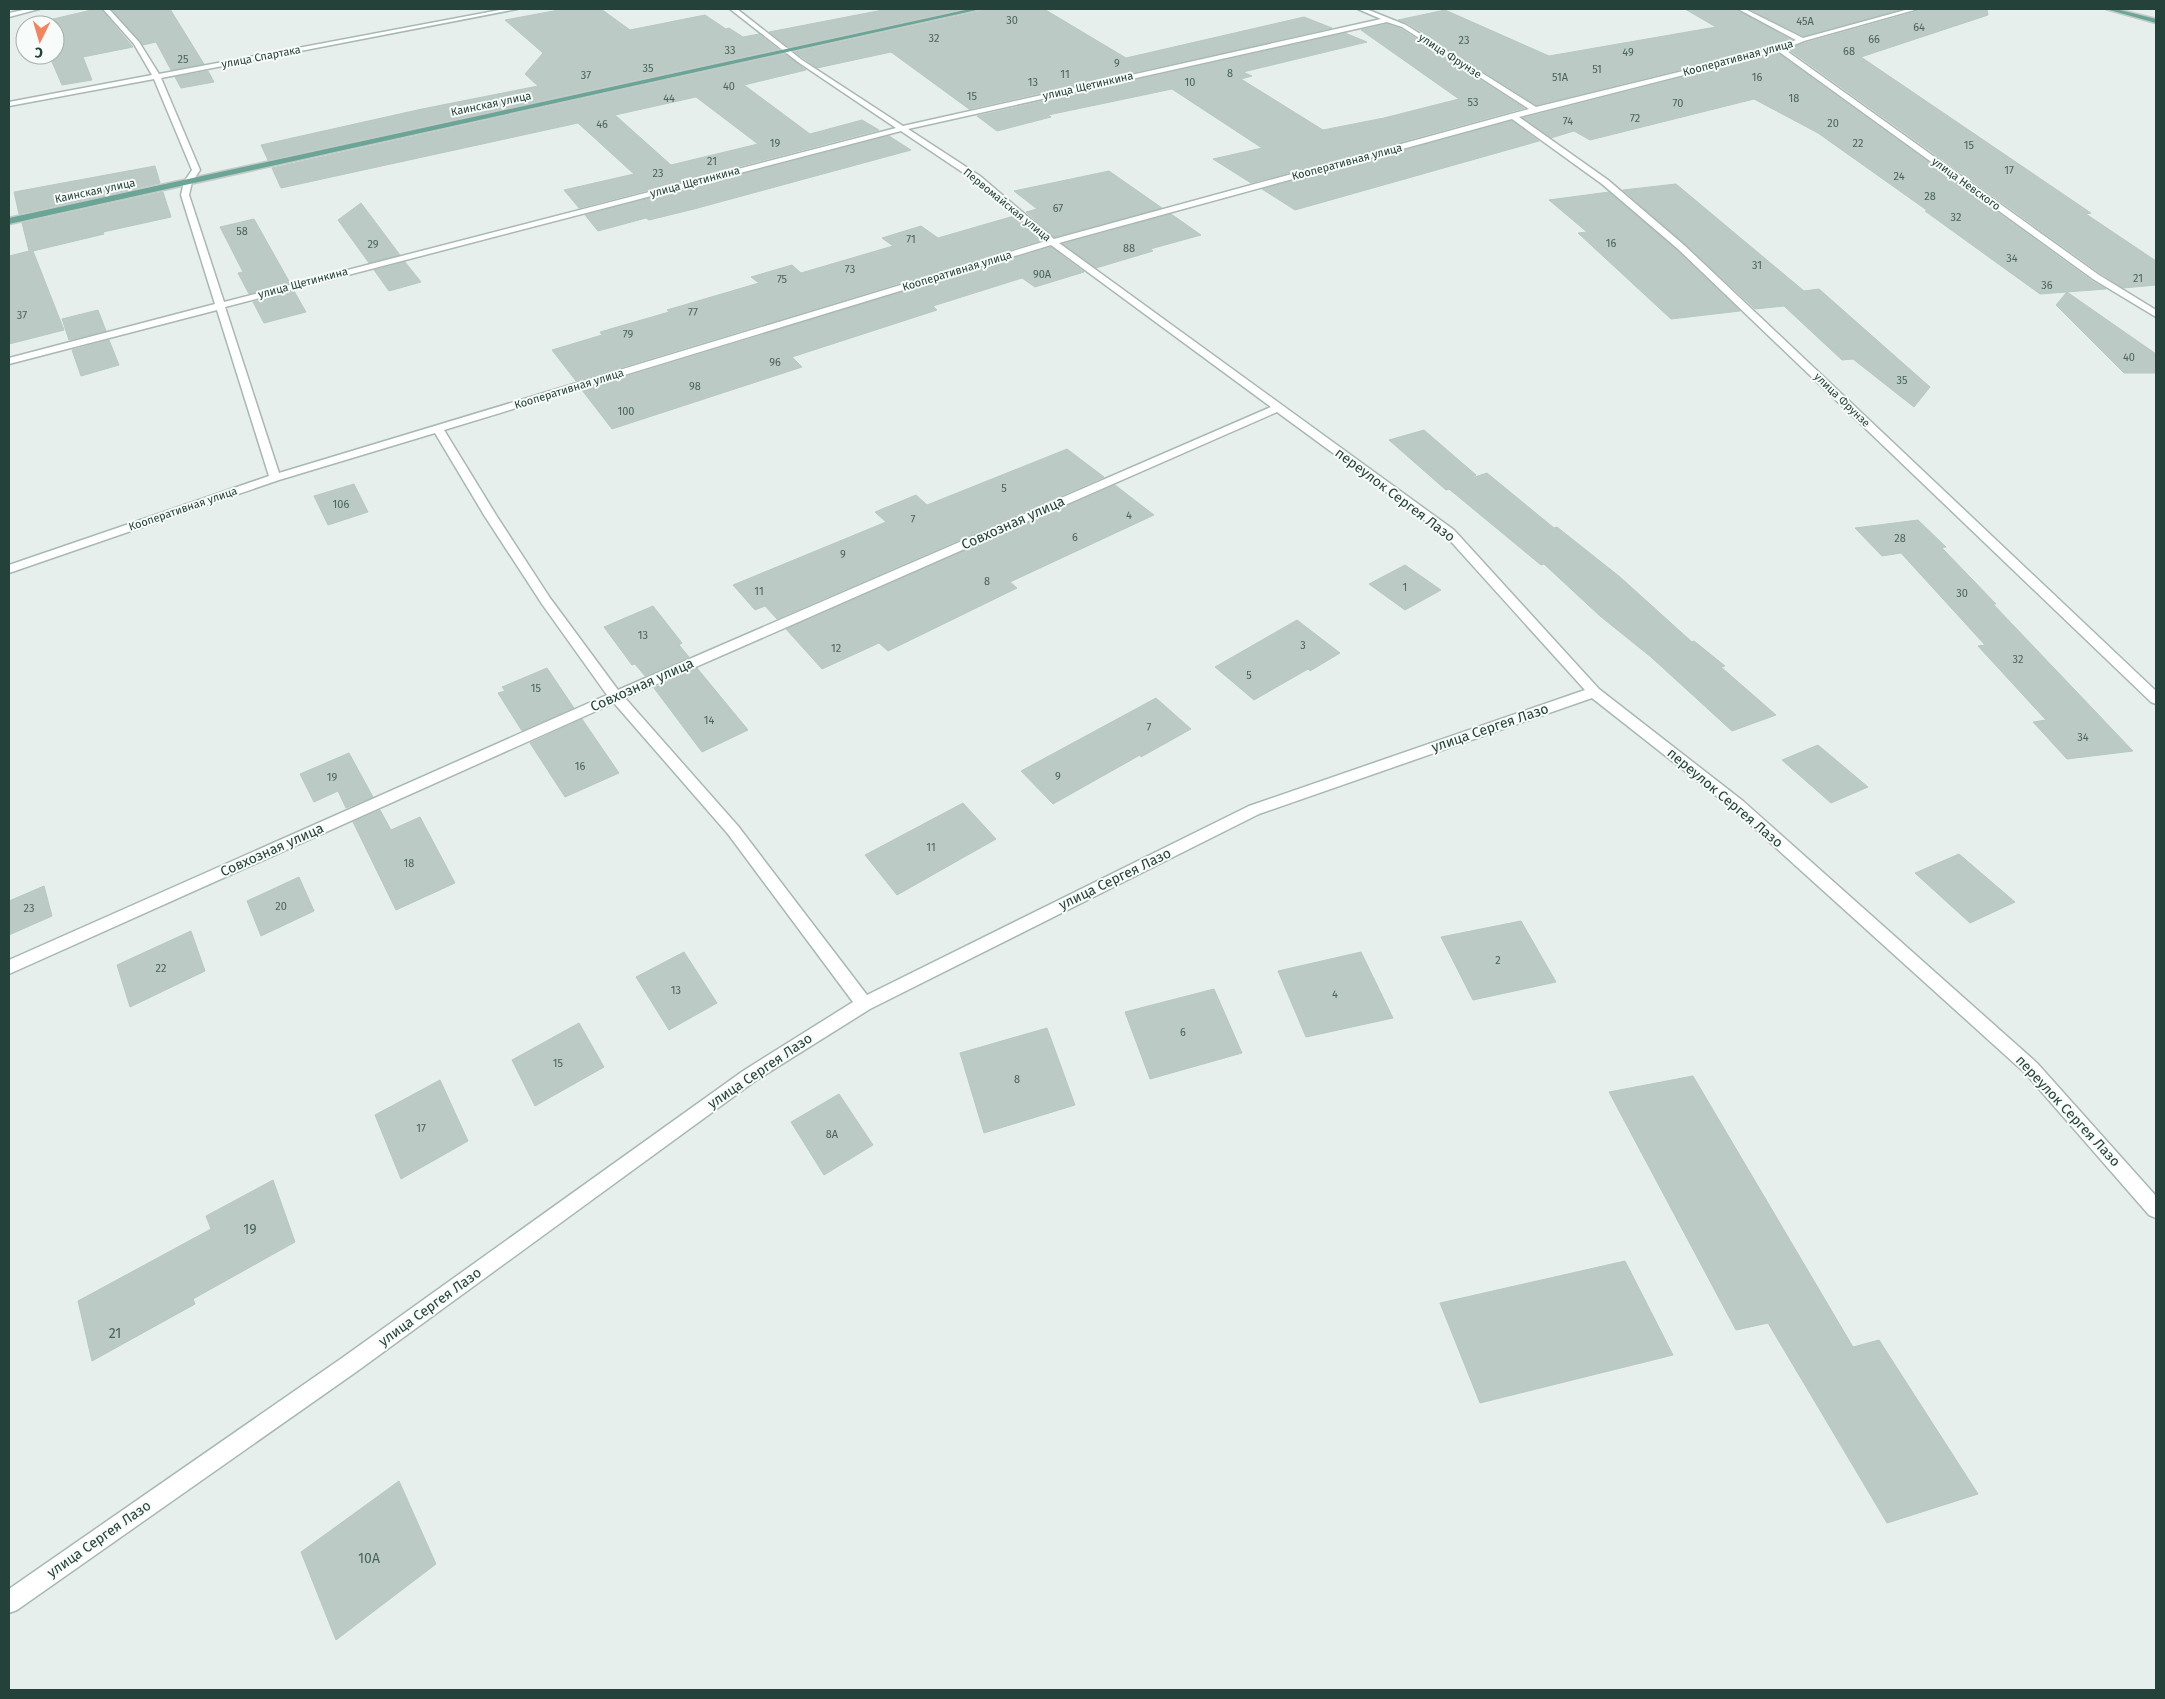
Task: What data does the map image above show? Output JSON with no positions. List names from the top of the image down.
{
  "streets": {
    "main road": ["Каинская улица"],
    "street": [
      "улица Фрунзе",
      "улица Спартака",
      "Кооперативная улица",
      "улица Щетинкина",
      "улица Невского",
      "Первомайская улица",
      "переулок Сергея Лазо",
      "Совхозная улица",
      "улица Сергея Лазо"
    ]
  },
  "crossings": [
    ["улица Фрунзе", "Кооперативная улица"],
    ["улица Фрунзе", "улица Щетинкина"],
    ["Кооперативная улица", "улица Невского"],
    ["Кооперативная улица", "Первомайская улица"],
    ["улица Щетинкина", "Первомайская улица"],
    ["Каинская улица", "Первомайская улица"],
    ["Первомайская улица", "переулок Сергея Лазо"],
    ["Первомайская улица", "Совхозная улица"],
    ["переулок Сергея Лазо", "Совхозная улица"],
    ["переулок Сергея Лазо", "улица Сергея Лазо"]
  ],
  "house_numbers": [
    "30",
    "45А",
    "64",
    "32",
    "66",
    "23",
    "33",
    "68",
    "49",
    "25",
    "9",
    "35",
    "51",
    "8",
    "11",
    "37",
    "51А",
    "16",
    "13",
    "10",
    "40",
    "15",
    "44",
    "18",
    "53",
    "70",
    "72",
    "74",
    "20",
    "46",
    "19",
    "22",
    "15",
    "21",
    "17",
    "23",
    "24",
    "28",
    "67",
    "32",
    "58",
    "71",
    "16",
    "29",
    "88",
    "34",
    "31",
    "73",
    "90А",
    "21",
    "75",
    "36",
    "77",
    "37",
    "79",
    "40",
    "96",
    "35",
    "98",
    "100",
    "5",
    "106",
    "4",
    "7",
    "6",
    "28",
    "9",
    "8",
    "1",
    "11",
    "30",
    "13",
    "3",
    "12",
    "32",
    "5",
    "15",
    "14",
    "7",
    "34",
    "16",
    "9",
    "19",
    "11",
    "18",
    "20",
    "23",
    "2",
    "22",
    "13",
    "4",
    "6",
    "15",
    "8",
    "17",
    "8А",
    "19",
    "21",
    "10А"
  ],
  "north": "bottom"
}
